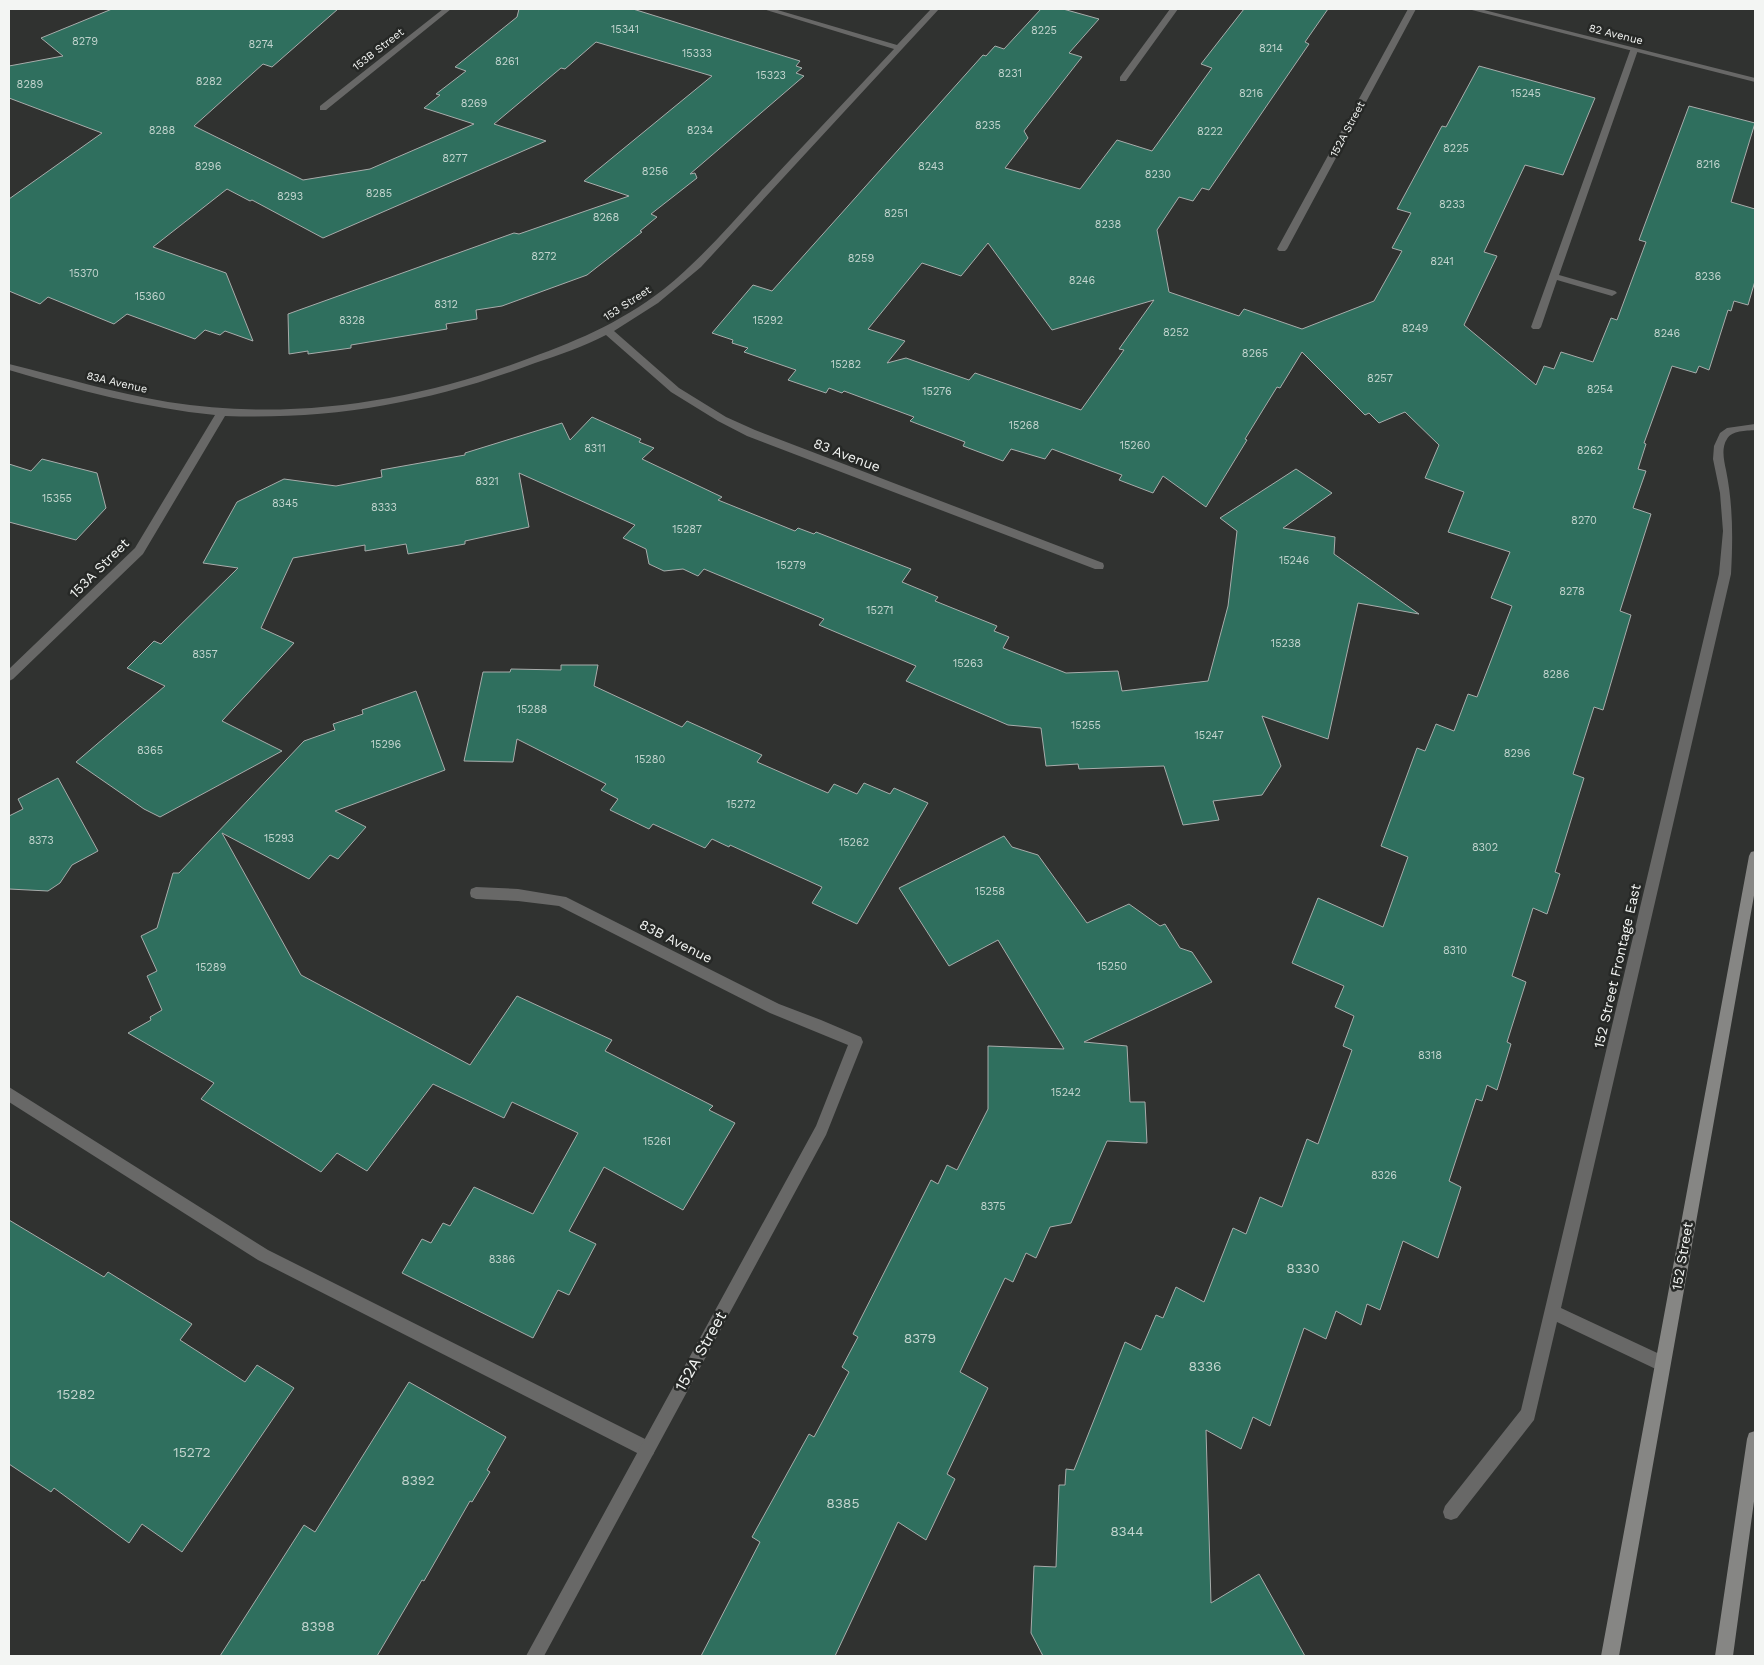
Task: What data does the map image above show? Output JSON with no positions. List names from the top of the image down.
{
  "streets": {
    "main road": ["152 Street"],
    "street": [
      "82 Avenue",
      "153B Street",
      "152A Street",
      "153 Street",
      "83A Avenue",
      "83 Avenue",
      "153A Street",
      "83B Avenue",
      "152 Street Frontage East"
    ]
  },
  "crossings": [
    ["152A Street", "83B Avenue"],
    ["153 Street", "83A Avenue"],
    ["153 Street", "83 Avenue"],
    ["153 Street", "153A Street"],
    ["83A Avenue", "153A Street"]
  ],
  "house_numbers": [
    "15341",
    "8225",
    "8279",
    "8274",
    "8214",
    "15333",
    "8261",
    "8231",
    "15323",
    "8282",
    "8289",
    "8216",
    "15245",
    "8269",
    "8235",
    "8288",
    "8234",
    "8222",
    "8225",
    "8277",
    "8216",
    "8296",
    "8243",
    "8256",
    "8230",
    "8285",
    "8293",
    "8233",
    "8251",
    "8268",
    "8238",
    "8272",
    "8259",
    "8241",
    "15370",
    "8236",
    "8246",
    "15360",
    "8312",
    "8328",
    "15292",
    "8249",
    "8252",
    "8246",
    "8265",
    "15282",
    "8257",
    "8254",
    "15276",
    "15268",
    "15260",
    "8311",
    "8262",
    "8321",
    "15355",
    "8345",
    "8333",
    "8270",
    "15287",
    "15246",
    "15279",
    "8278",
    "15271",
    "15238",
    "8357",
    "15263",
    "8286",
    "15288",
    "15255",
    "15247",
    "15296",
    "8365",
    "8296",
    "15280",
    "15272",
    "15293",
    "8373",
    "15262",
    "8302",
    "15258",
    "8310",
    "15250",
    "15289",
    "8318",
    "15242",
    "15261",
    "8326",
    "8375",
    "8386",
    "8330",
    "8379",
    "8336",
    "15282",
    "15272",
    "8392",
    "8385",
    "8344",
    "8398"
  ]
}
